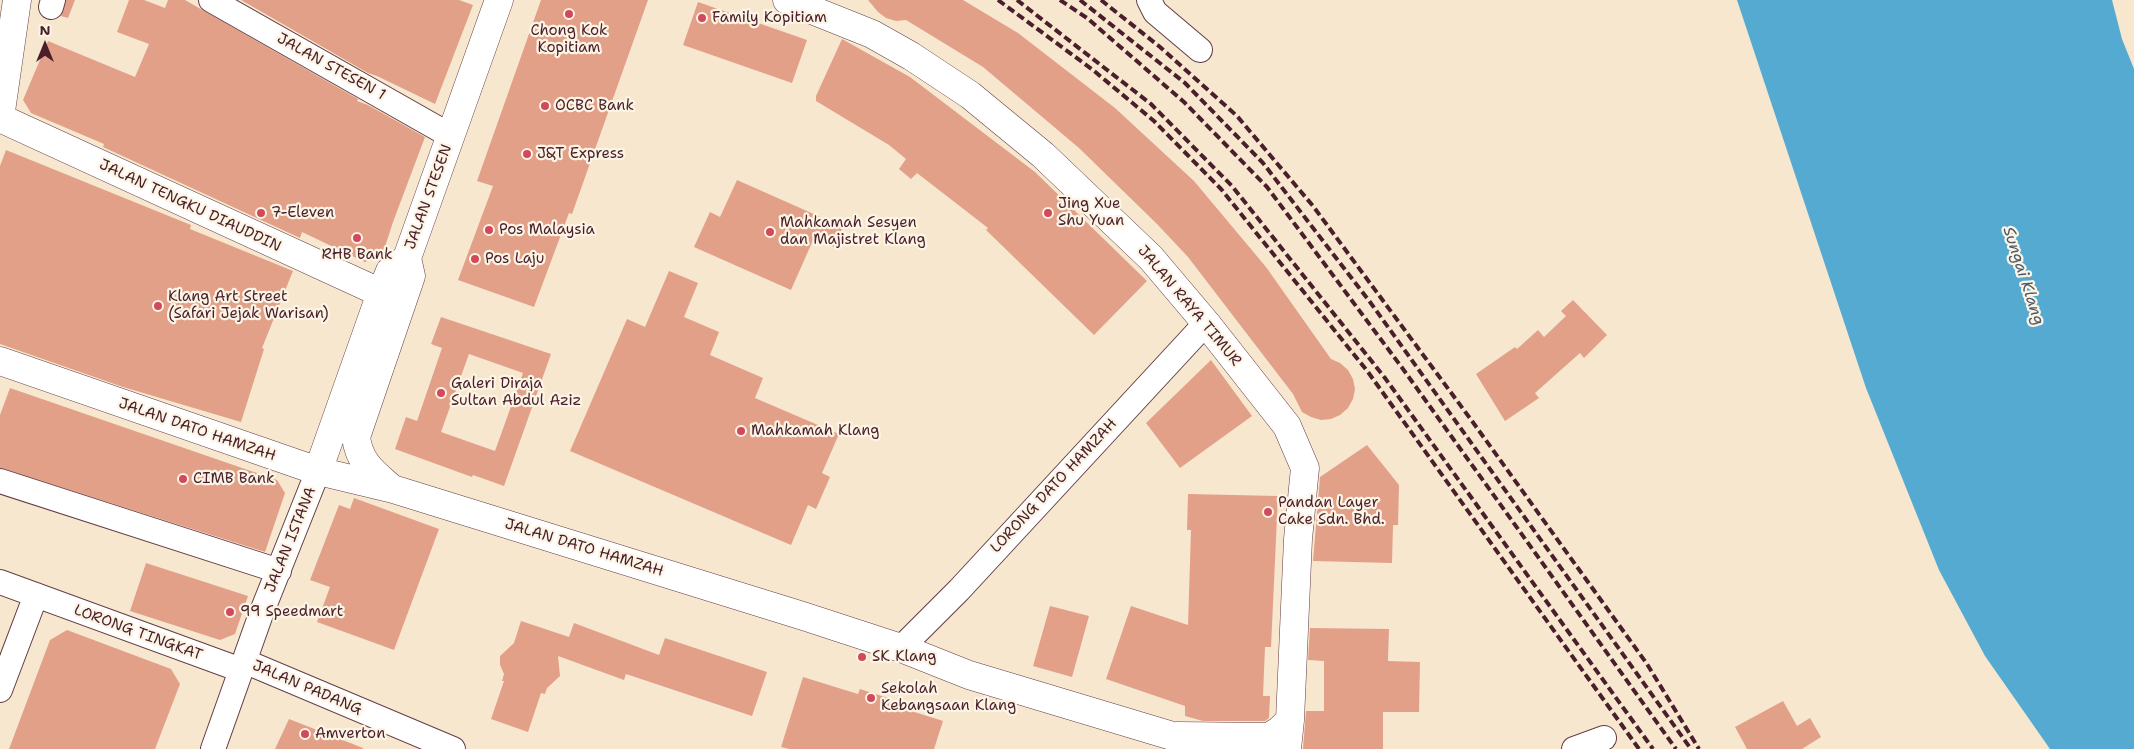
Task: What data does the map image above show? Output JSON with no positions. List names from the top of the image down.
{
  "streets": {
    "main road": [
      "JALAN STESEN",
      "JALAN TENGKU DIAUDDIN",
      "JALAN RAYA TIMUR",
      "JALAN DATO HAMZAH"
    ],
    "street": [
      "JALAN STESEN 1",
      "LORONG DATO HAMZAH",
      "JALAN ISTANA",
      "LORONG TINGKAT",
      "JALAN PADANG"
    ]
  },
  "crossings": [
    ["JALAN STESEN 1", "JALAN STESEN"],
    ["JALAN STESEN", "JALAN TENGKU DIAUDDIN"],
    ["JALAN STESEN", "JALAN DATO HAMZAH"],
    ["JALAN STESEN", "JALAN ISTANA"],
    ["JALAN RAYA TIMUR", "LORONG DATO HAMZAH"],
    ["JALAN DATO HAMZAH", "LORONG DATO HAMZAH"],
    ["JALAN DATO HAMZAH", "JALAN ISTANA"],
    ["JALAN ISTANA", "LORONG TINGKAT"],
    ["JALAN ISTANA", "JALAN PADANG"],
    ["LORONG TINGKAT", "JALAN PADANG"]
  ],
  "water": ["Sungai Klang"],
  "places": [
    "Chong Kok Kopitiam",
    "Family Kopitiam",
    "OCBC Bank",
    "J&T Express",
    "7-Eleven",
    "Jing Xue Shu Yuan",
    "Pos Malaysia",
    "Mahkamah Sesyen dan Majistret Klang",
    "RHB Bank",
    "Pos Laju",
    "Klang Art Street (Safari Jejak Warisan)",
    "Galeri Diraja Sultan Abdul Aziz",
    "Mahkamah Klang",
    "CIMB Bank",
    "Pandan Layer Cake Sdn. Bhd.",
    "99 Speedmart",
    "SK Klang",
    "Sekolah Kebangsaan Klang",
    "Amverton"
  ],
  "north": "top"
}
